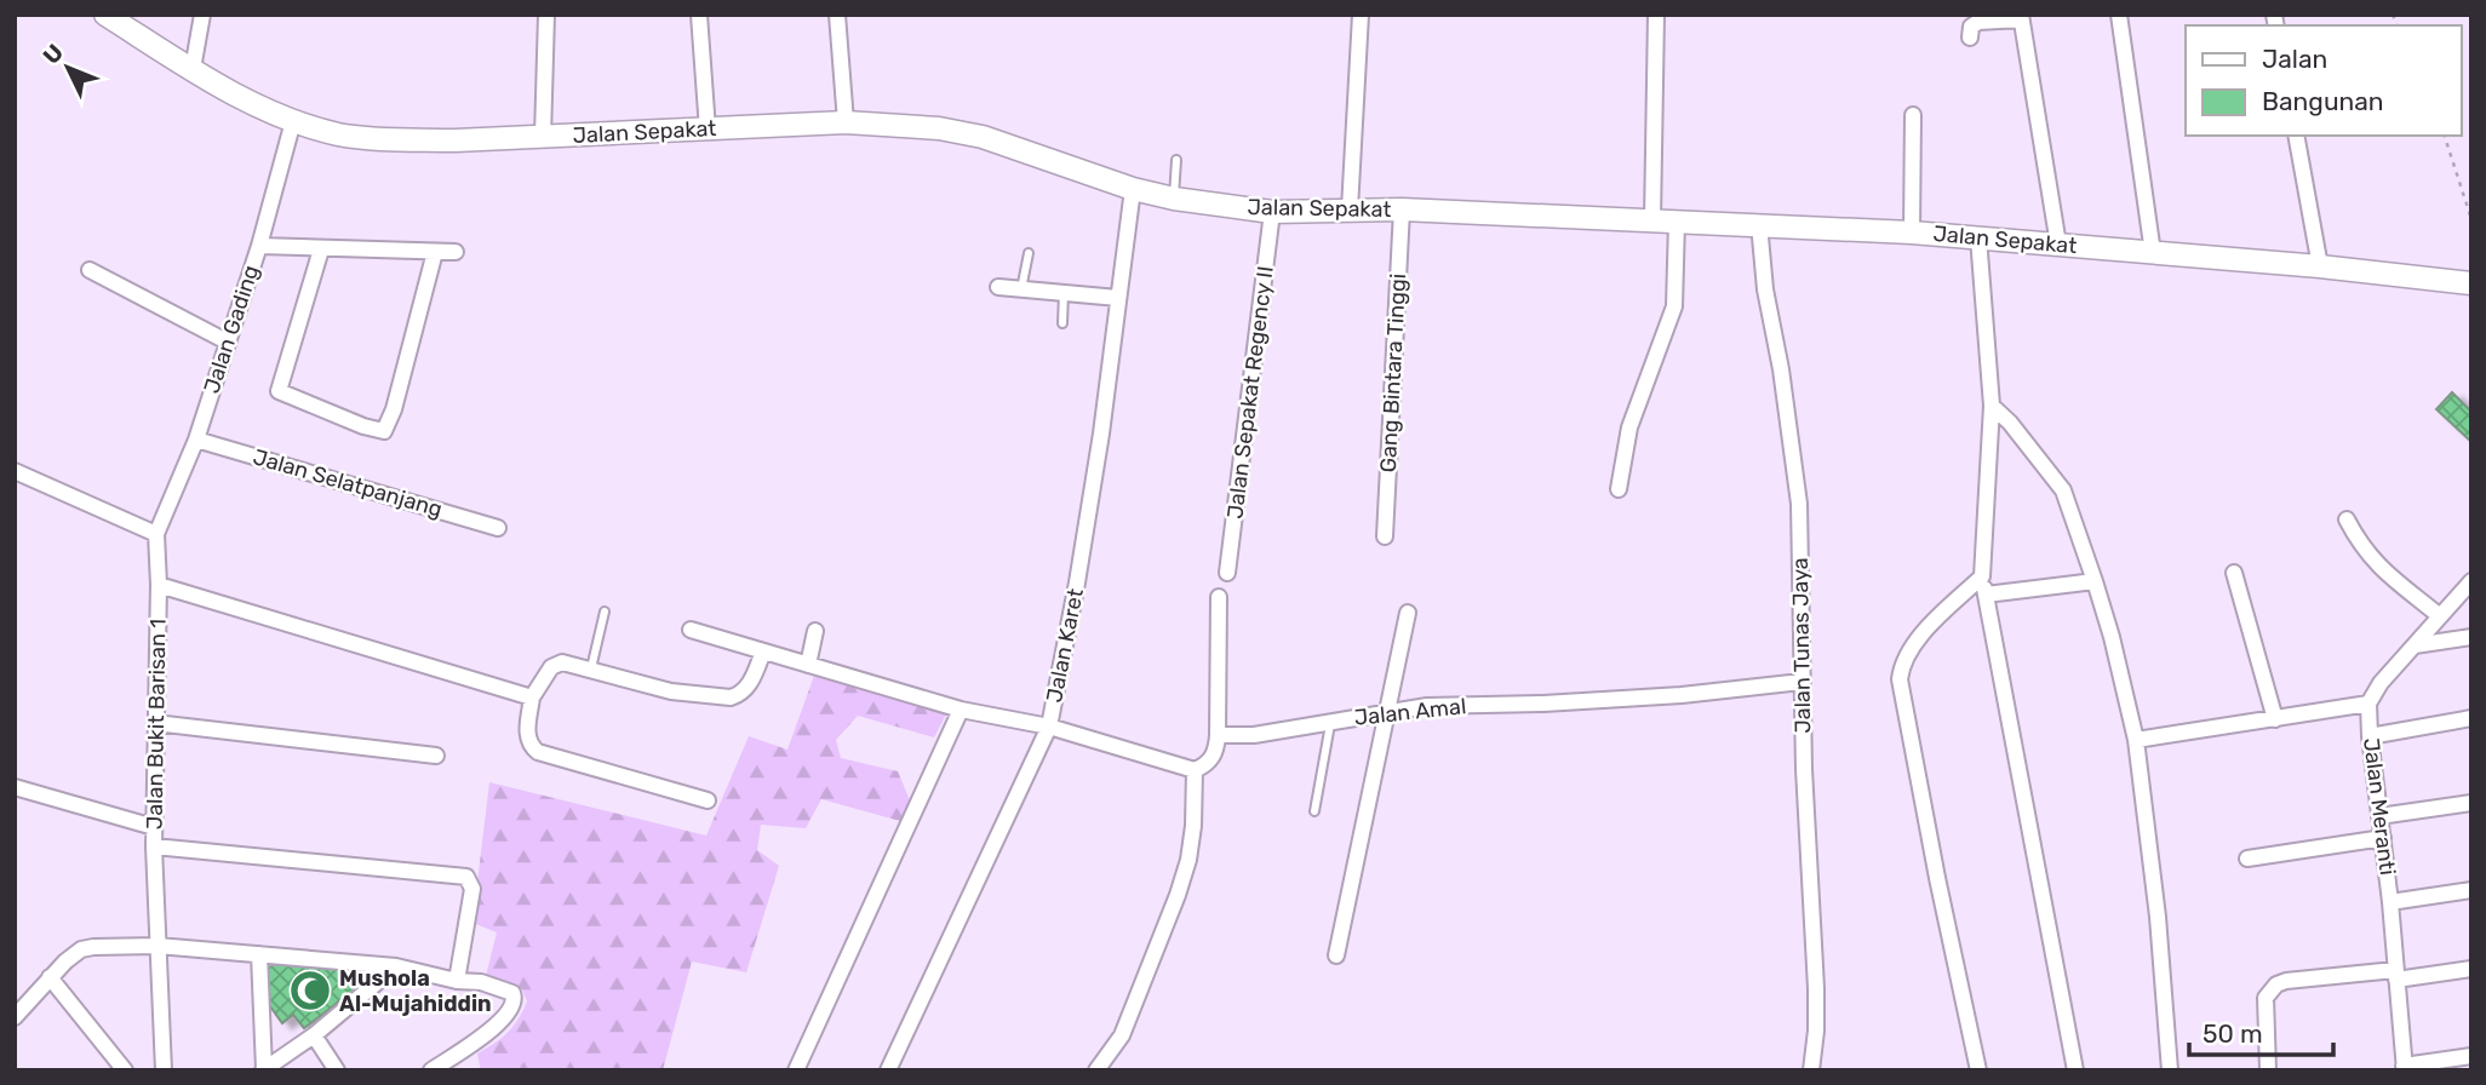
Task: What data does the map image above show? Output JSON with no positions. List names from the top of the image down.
{
  "streets": {
    "main road": ["Jalan Sepakat"],
    "street": [
      "Jalan Gading",
      "Gang Bintara Tinggi",
      "Jalan Sepakat Regency II",
      "Jalan Selatpanjang",
      "Jalan Karet",
      "Jalan Tunas Jaya",
      "Jalan Amal",
      "Jalan Bukit Barisan 1",
      "Jalan Meranti"
    ]
  },
  "crossings": [
    ["Jalan Sepakat", "Jalan Gading"],
    ["Jalan Sepakat", "Gang Bintara Tinggi"],
    ["Jalan Sepakat", "Jalan Sepakat Regency II"],
    ["Jalan Sepakat", "Jalan Karet"],
    ["Jalan Sepakat", "Jalan Tunas Jaya"],
    ["Jalan Gading", "Jalan Selatpanjang"],
    ["Jalan Gading", "Jalan Bukit Barisan 1"],
    ["Jalan Tunas Jaya", "Jalan Amal"]
  ],
  "places": {
    "mosque": ["Mushola Al-Mujahiddin"]
  },
  "legend": ["Jalan", "Bangunan"],
  "scale_bar": "50 m",
  "north": "top left"
}
